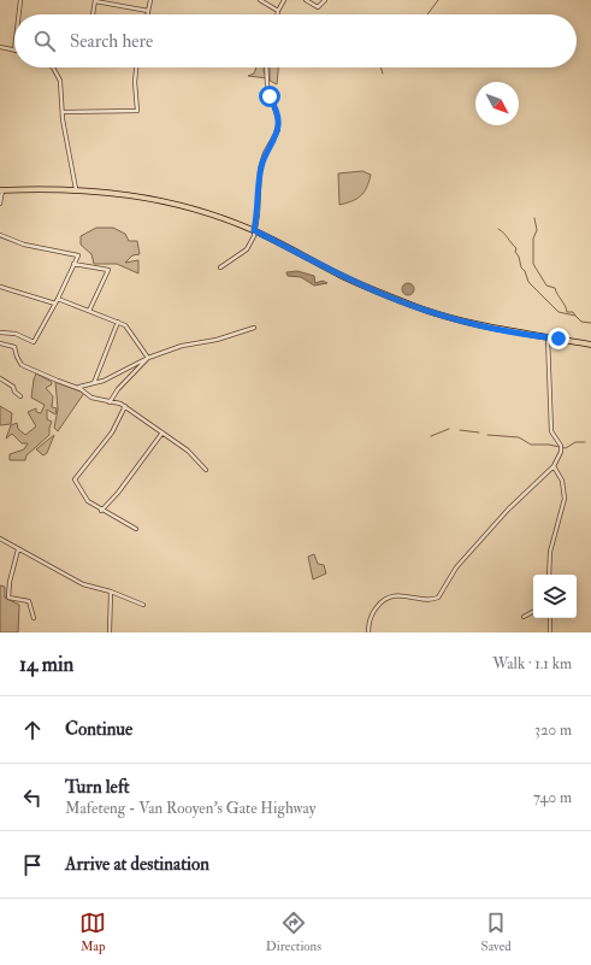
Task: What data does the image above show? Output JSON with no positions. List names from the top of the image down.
{
  "north": "bottom right",
  "page": {
    "search": "Search here",
    "heading": ["14 min", "Walk · 1.1 km"],
    "list": [
      ["Continue", "320 m"],
      ["Turn left", "Mafeteng - Van Rooyen's Gate Highway", "740 m"],
      "Arrive at destination"
    ],
    "nav": ["Map", "Directions", "Saved"]
  }
}
